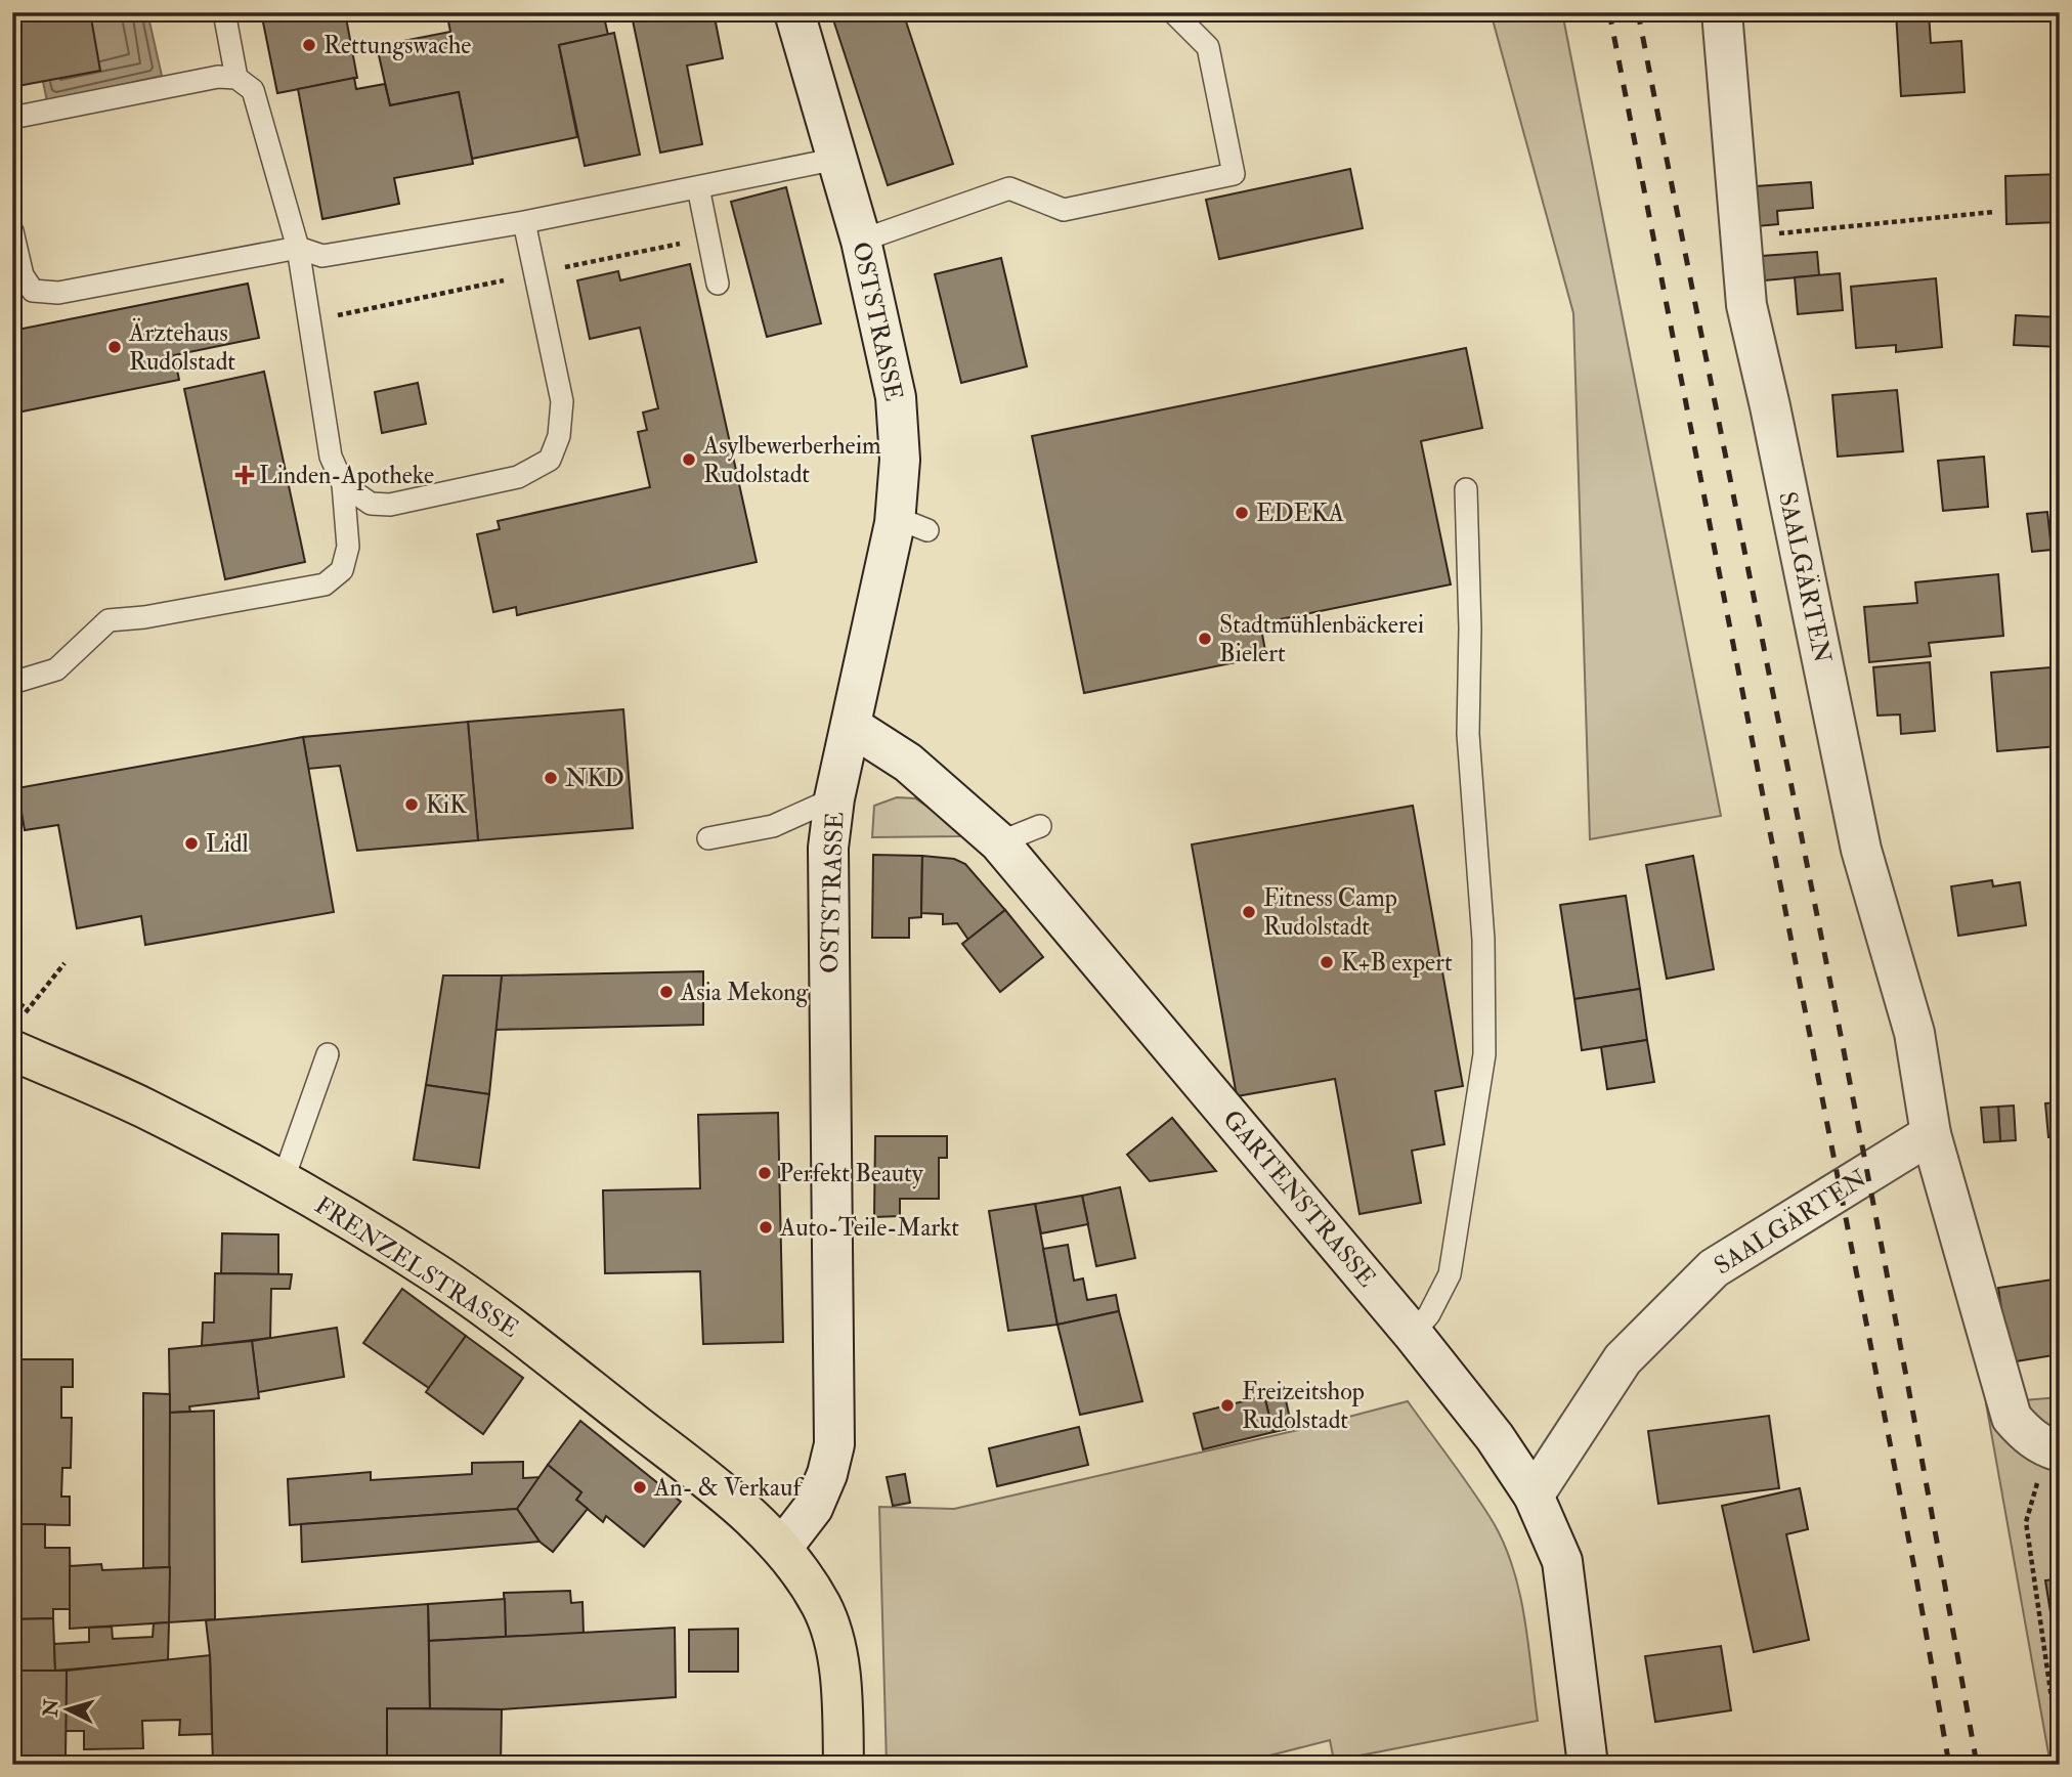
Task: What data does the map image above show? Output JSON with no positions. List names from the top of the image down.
{
  "streets": {
    "main road": [
      "OSTSTRASSE",
      "SAALGÄRTEN",
      "GARTENSTRASSE",
      "FRENZELSTRASSE"
    ]
  },
  "crossings": [
    ["OSTSTRASSE", "GARTENSTRASSE"],
    ["OSTSTRASSE", "FRENZELSTRASSE"],
    ["SAALGÄRTEN", "GARTENSTRASSE"]
  ],
  "places": {
    "other": [
      "Rettungswache",
      "Ärztehaus Rudolstadt",
      "Asylbewerberheim Rudolstadt",
      "EDEKA",
      "Stadtmühlenbäckerei Bielert",
      "NKD",
      "KiK",
      "Lidl",
      "Fitness Camp Rudolstadt",
      "K+B expert",
      "Asia Mekong",
      "Perfekt Beauty",
      "Auto-Teile-Markt",
      "Freizeitshop Rudolstadt",
      "An- & Verkauf"
    ],
    "health": ["Linden-Apotheke"]
  },
  "north": "left"
}
